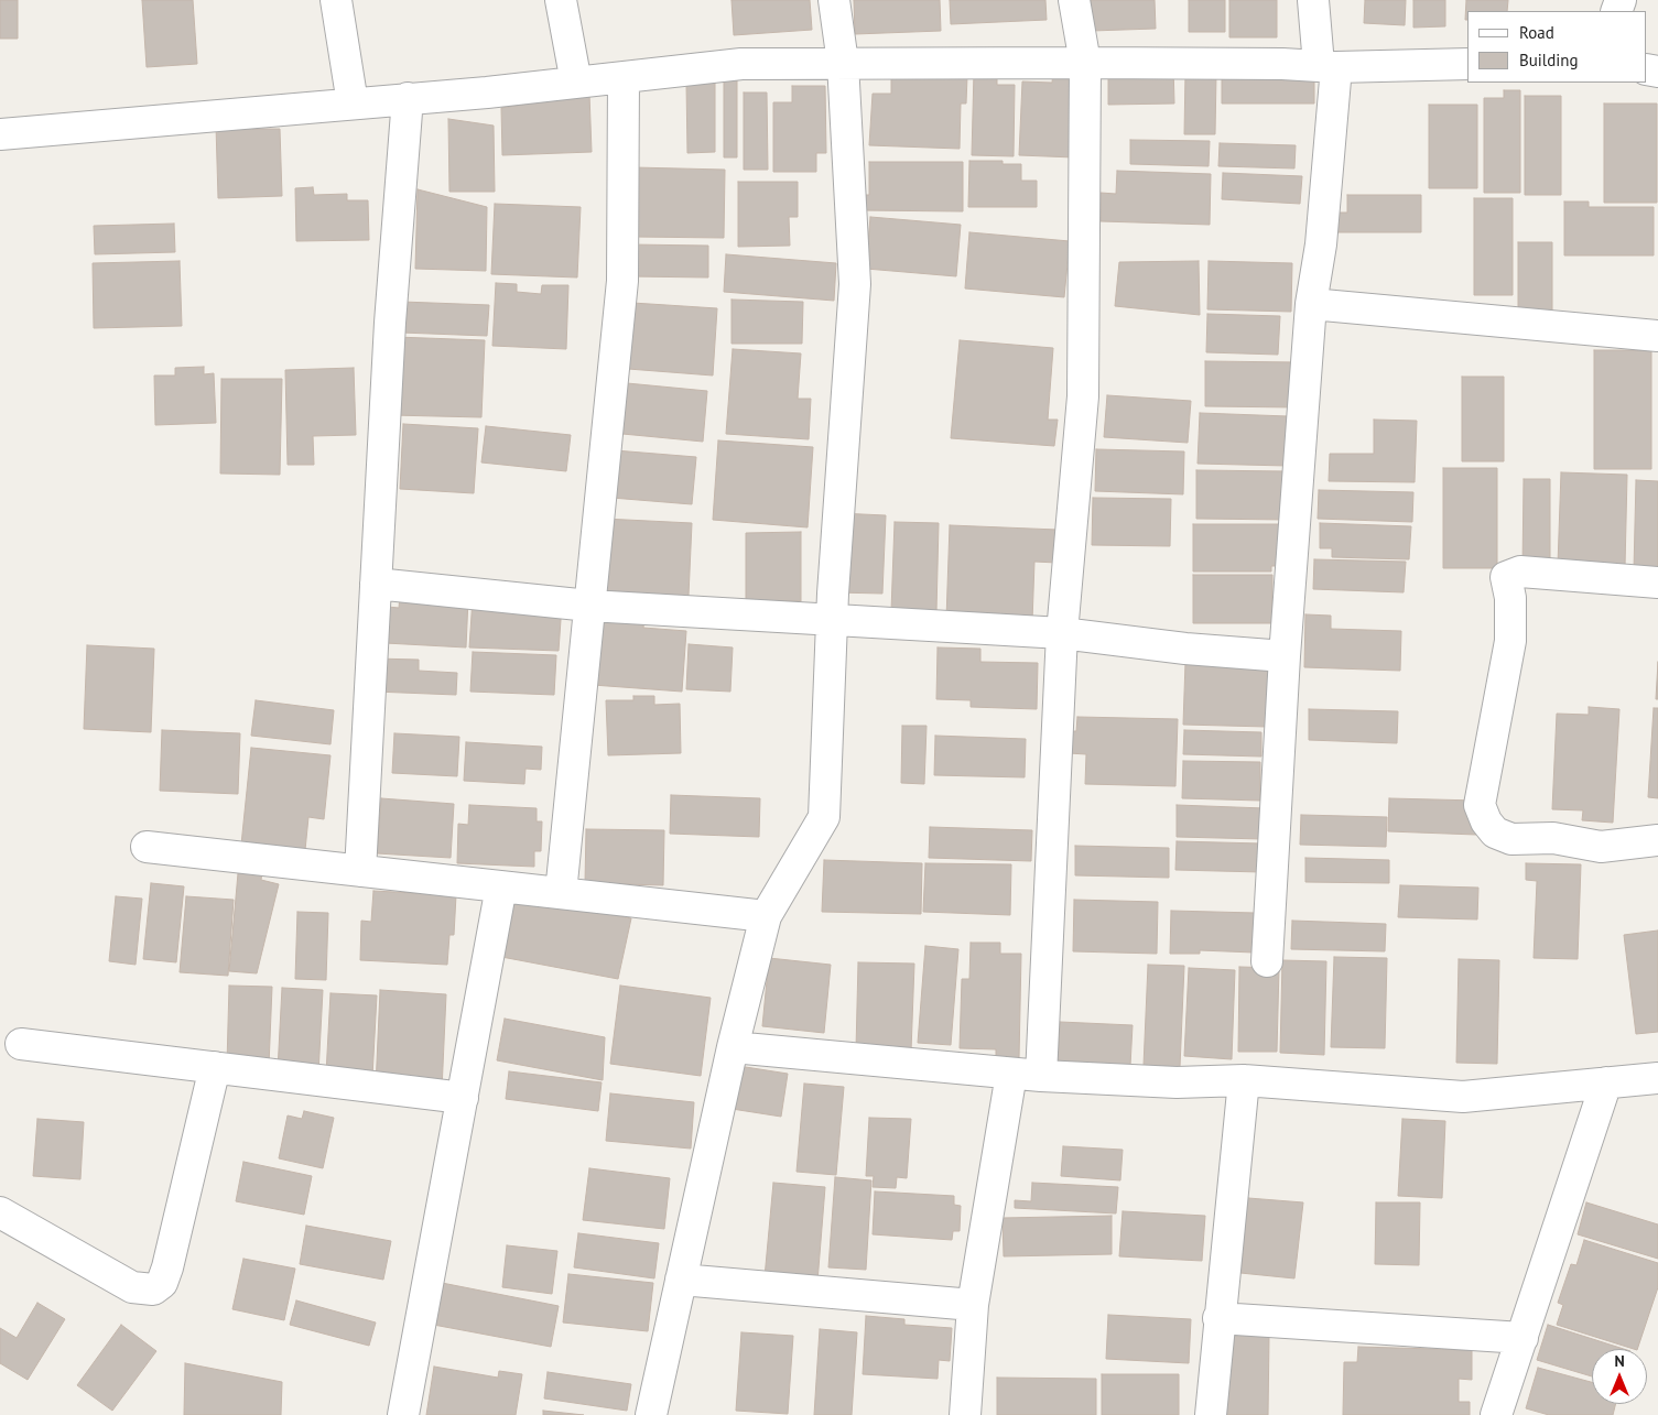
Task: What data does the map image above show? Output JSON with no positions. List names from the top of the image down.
{
  "legend": ["Road", "Building"],
  "north": "top"
}
